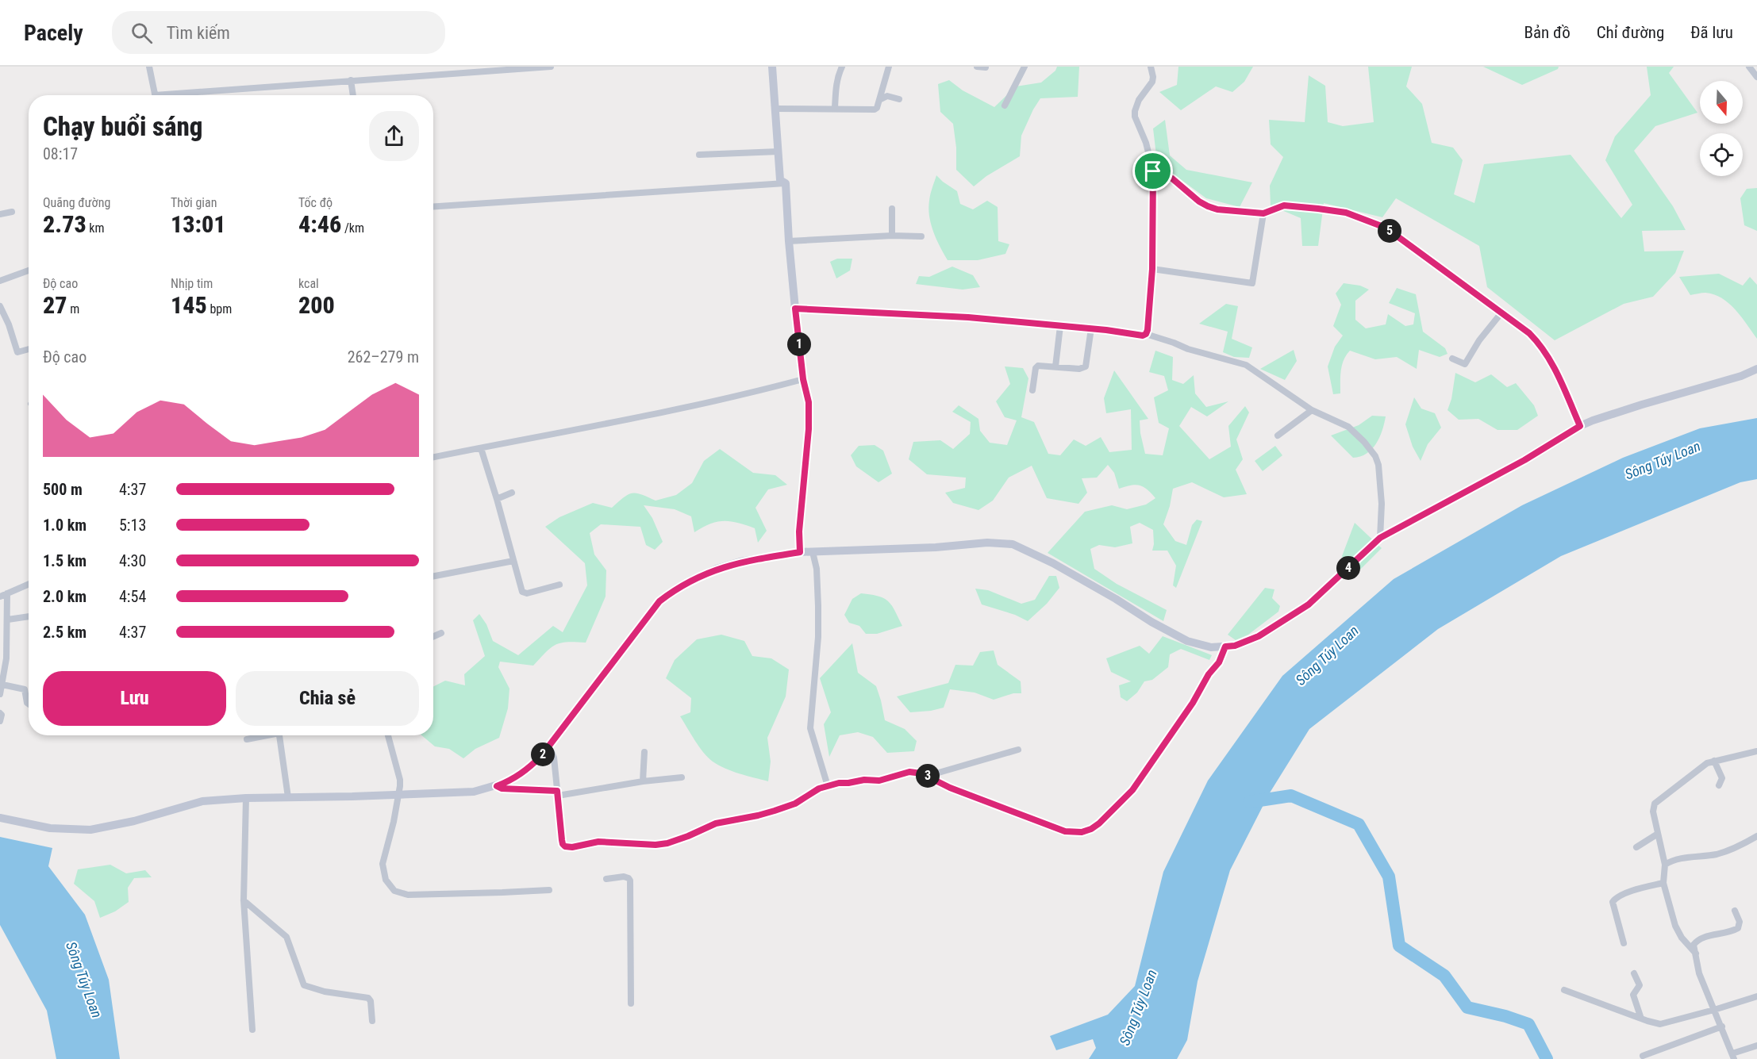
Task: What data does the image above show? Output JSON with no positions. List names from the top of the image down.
{
  "water": ["Sông Túy Loan"],
  "north": "bottom",
  "page": {
    "header": "Pacely",
    "search": "Tìm kiếm",
    "nav": ["Bản đồ", "Chỉ đường", "Đã lưu"],
    "heading": ["Chạy buổi sáng", "08:17"],
    "stats": [
      ["Quãng đường", "2.73 km"],
      ["Thời gian", "13:01"],
      ["Tốc độ", "4:46 /km"],
      ["Độ cao", "27 m"],
      ["Nhịp tim", "145 bpm"],
      ["kcal", "200"]
    ],
    "pins": [
      "5",
      "1",
      "4",
      "2",
      "3"
    ],
    "chart": ["Độ cao", "262–279 m"],
    "list": [
      {
        "name": "500 m",
        "note": "4:37"
      },
      {
        "name": "1.0 km",
        "note": "5:13"
      },
      {
        "name": "1.5 km",
        "note": "4:30"
      },
      {
        "name": "2.0 km",
        "note": "4:54"
      },
      {
        "name": "2.5 km",
        "note": "4:37"
      }
    ],
    "buttons": ["Lưu", "Chia sẻ"]
  }
}
